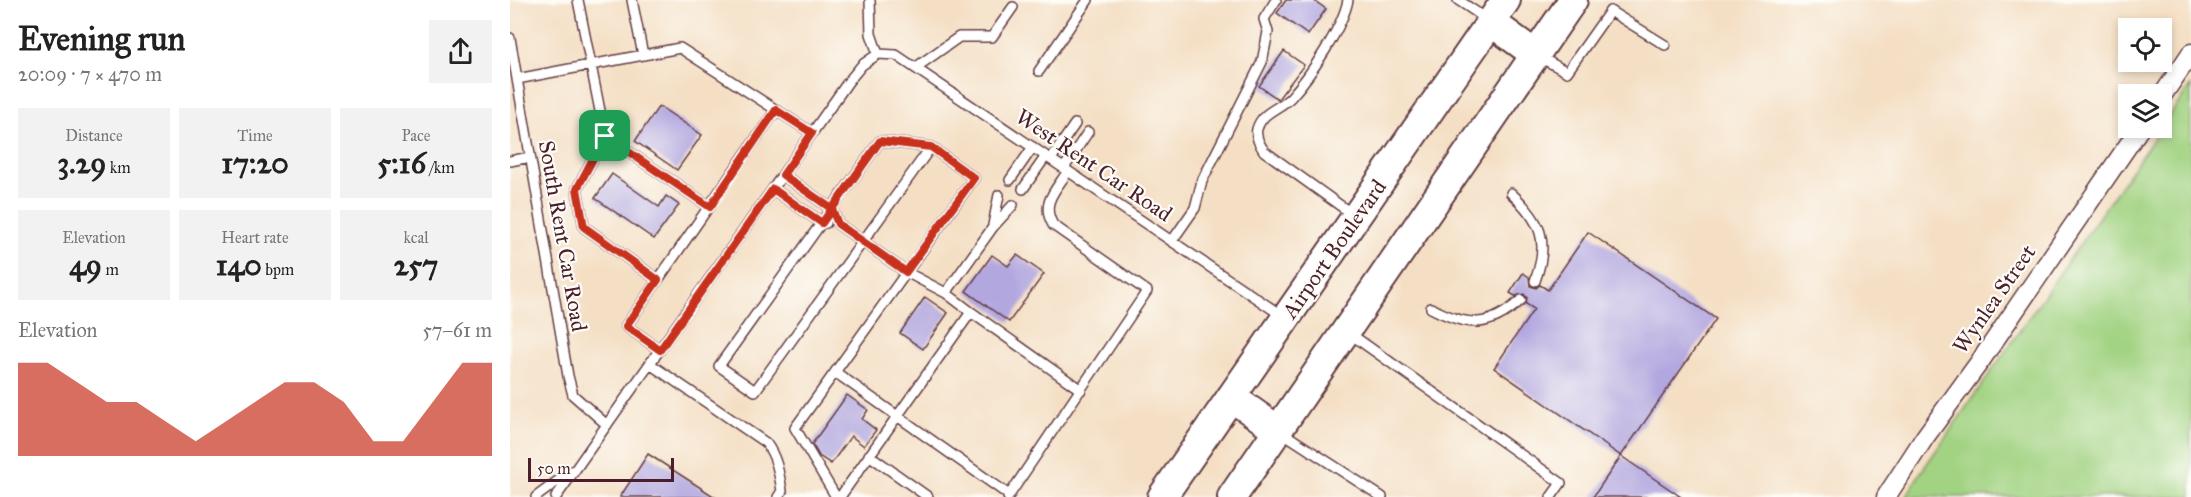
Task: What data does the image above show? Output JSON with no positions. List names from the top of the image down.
{
  "streets": {
    "main road": ["Airport Boulevard"],
    "street": ["Wynlea Street"],
    "lane": ["West Rent Car Road", "South Rent Car Road"]
  },
  "crossings": [
    ["West Rent Car Road", "Airport Boulevard"]
  ],
  "scale_bar": "50 m",
  "page": {
    "heading": ["Evening run", "20:09 · 7 × 470 m"],
    "stats": [
      ["Distance", "3.29 km"],
      ["Time", "17:20"],
      ["Pace", "5:16 /km"],
      ["Elevation", "49 m"],
      ["Heart rate", "140 bpm"],
      ["kcal", "257"]
    ],
    "chart": ["Elevation", "57–61 m"],
    "scale": "50 m"
  }
}
